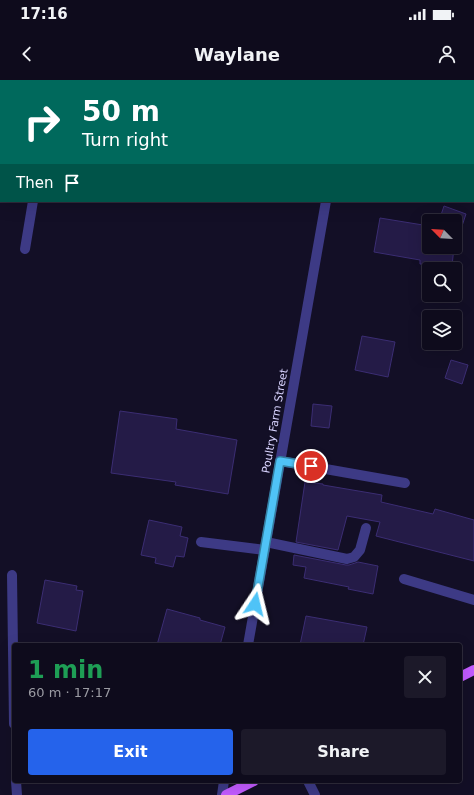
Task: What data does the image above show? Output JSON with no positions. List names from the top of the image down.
{
  "streets": {
    "street": ["Poultry Farm Street"]
  },
  "north": "top left",
  "page": {
    "status": "17:16",
    "header": "Waylane",
    "turn": ["50 m", "Turn right"],
    "then": "Then",
    "heading": ["1 min", "60 m · 17:17"],
    "buttons": ["Exit", "Share"]
  }
}
